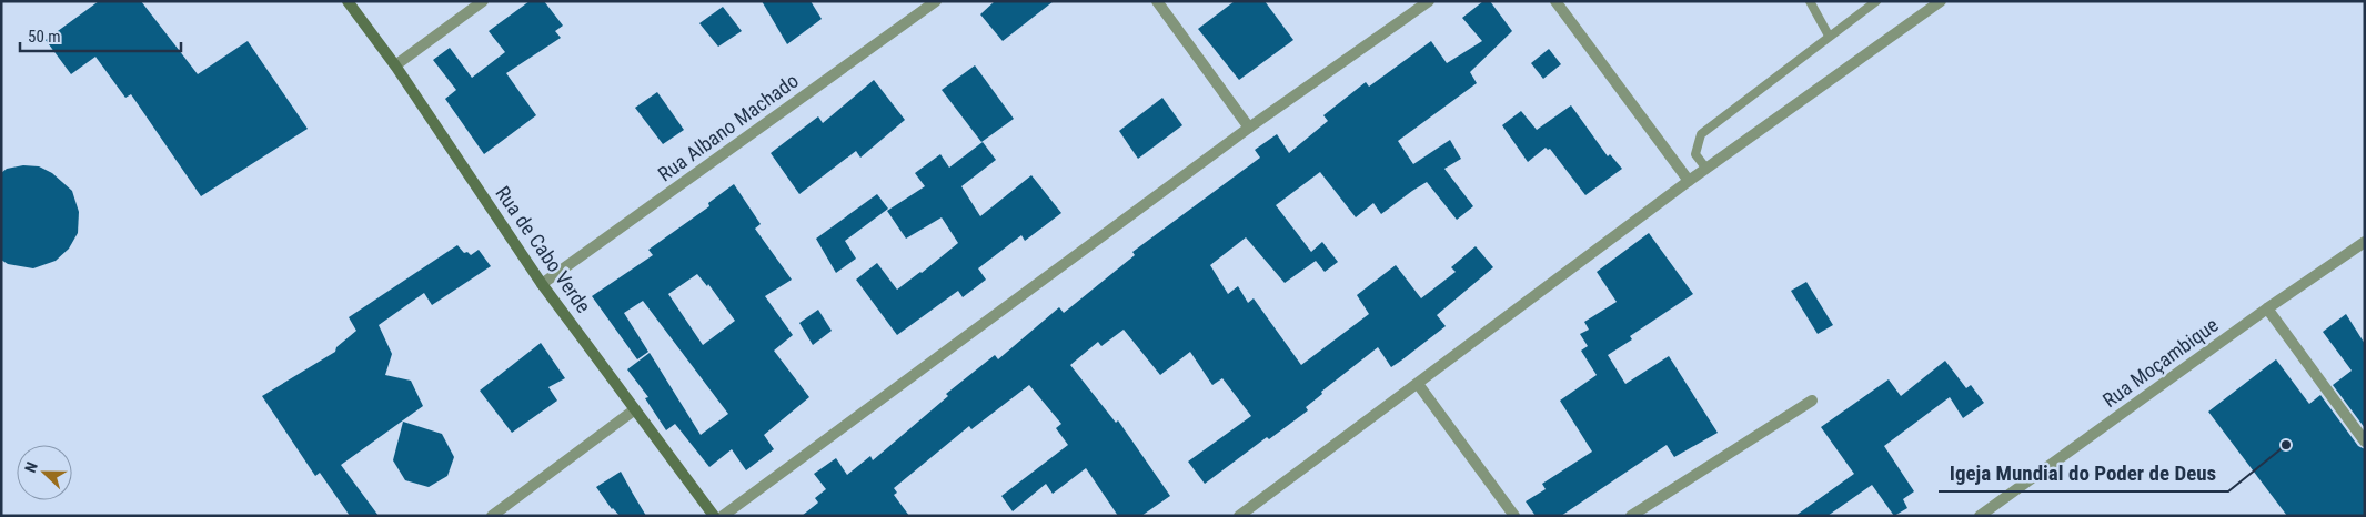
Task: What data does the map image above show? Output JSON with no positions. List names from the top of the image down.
{
  "streets": {
    "main road": ["Rua de Cabo Verde"],
    "street": ["Rua Albano Machado", "Rua Moçambique"]
  },
  "crossings": [
    ["Rua Albano Machado", "Rua de Cabo Verde"]
  ],
  "places": ["Igeja Mundial do Poder de Deus"],
  "scale_bar": "50 m",
  "north": "left"
}
